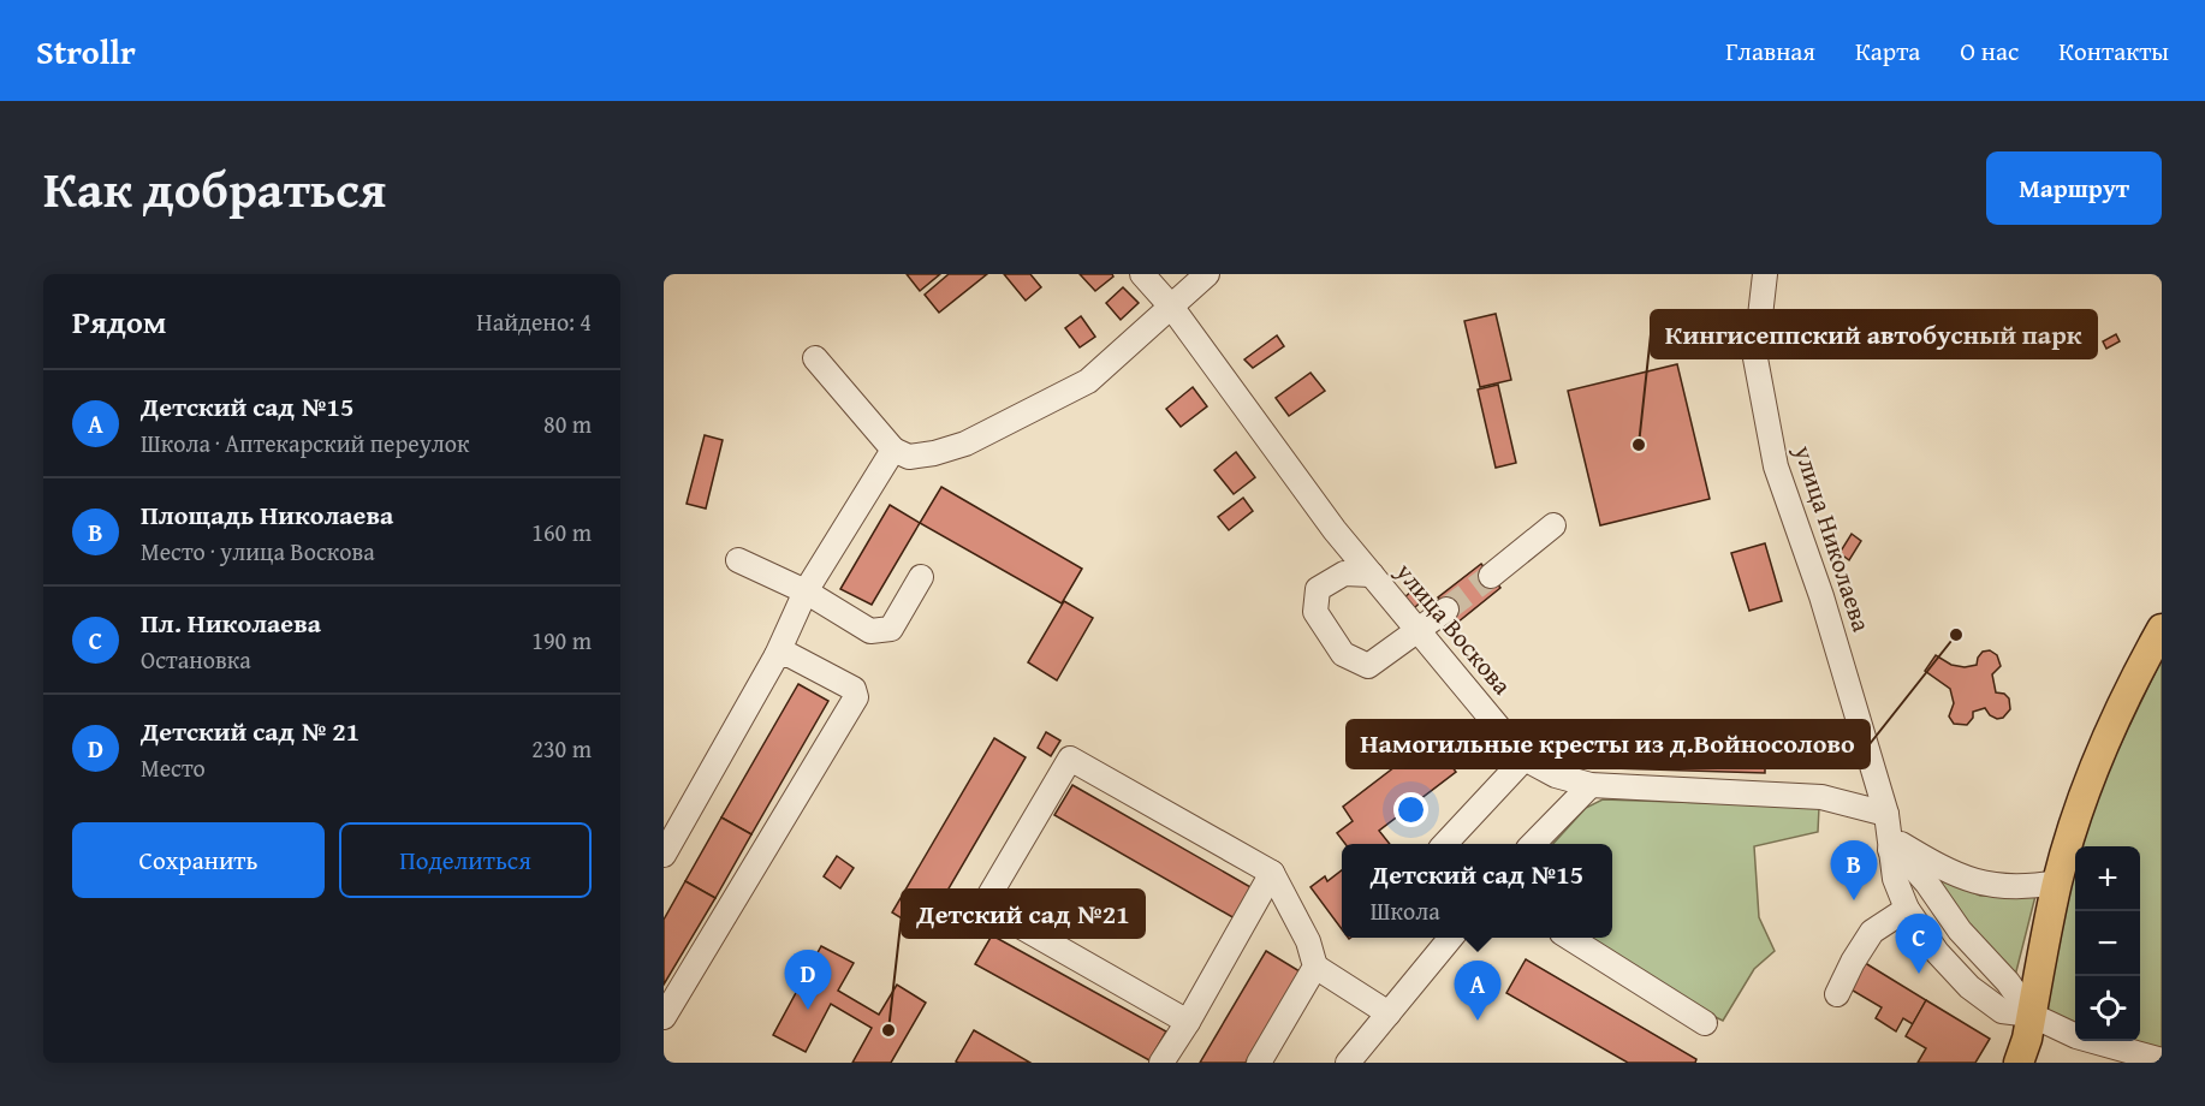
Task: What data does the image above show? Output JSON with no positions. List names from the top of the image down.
{
  "streets": {
    "street": ["улица Николаева", "улица Воскова"]
  },
  "crossings": [
    ["улица Николаева", "улица Воскова"]
  ],
  "places": ["Кингисеппский автобусный парк", "Намогильные кресты из д.Войносолово", "Детский сад №21"],
  "page": {
    "header": "Strollr",
    "nav": [
      "Главная",
      "Карта",
      "О нас",
      "Контакты"
    ],
    "title": "Как добраться",
    "buttons": [
      "Маршрут",
      ["Сохранить", "Поделиться"]
    ],
    "heading": ["Рядом", "Найдено: 4"],
    "list": [
      {
        "mark": "A",
        "name": "Детский сад №15",
        "note": "Школа · Аптекарский переулок",
        "value": "80 m"
      },
      {
        "mark": "B",
        "name": "Площадь Николаева",
        "note": "Место · улица Воскова",
        "value": "160 m"
      },
      {
        "mark": "C",
        "name": "Пл. Николаева",
        "note": "Остановка",
        "value": "190 m"
      },
      {
        "mark": "D",
        "name": "Детский сад № 21",
        "note": "Место",
        "value": "230 m"
      }
    ],
    "pins": [
      "B",
      "C",
      "D",
      "A"
    ],
    "popup": ["Детский сад №15", "Школа"],
    "map_buttons": ["+", "−"]
  }
}
